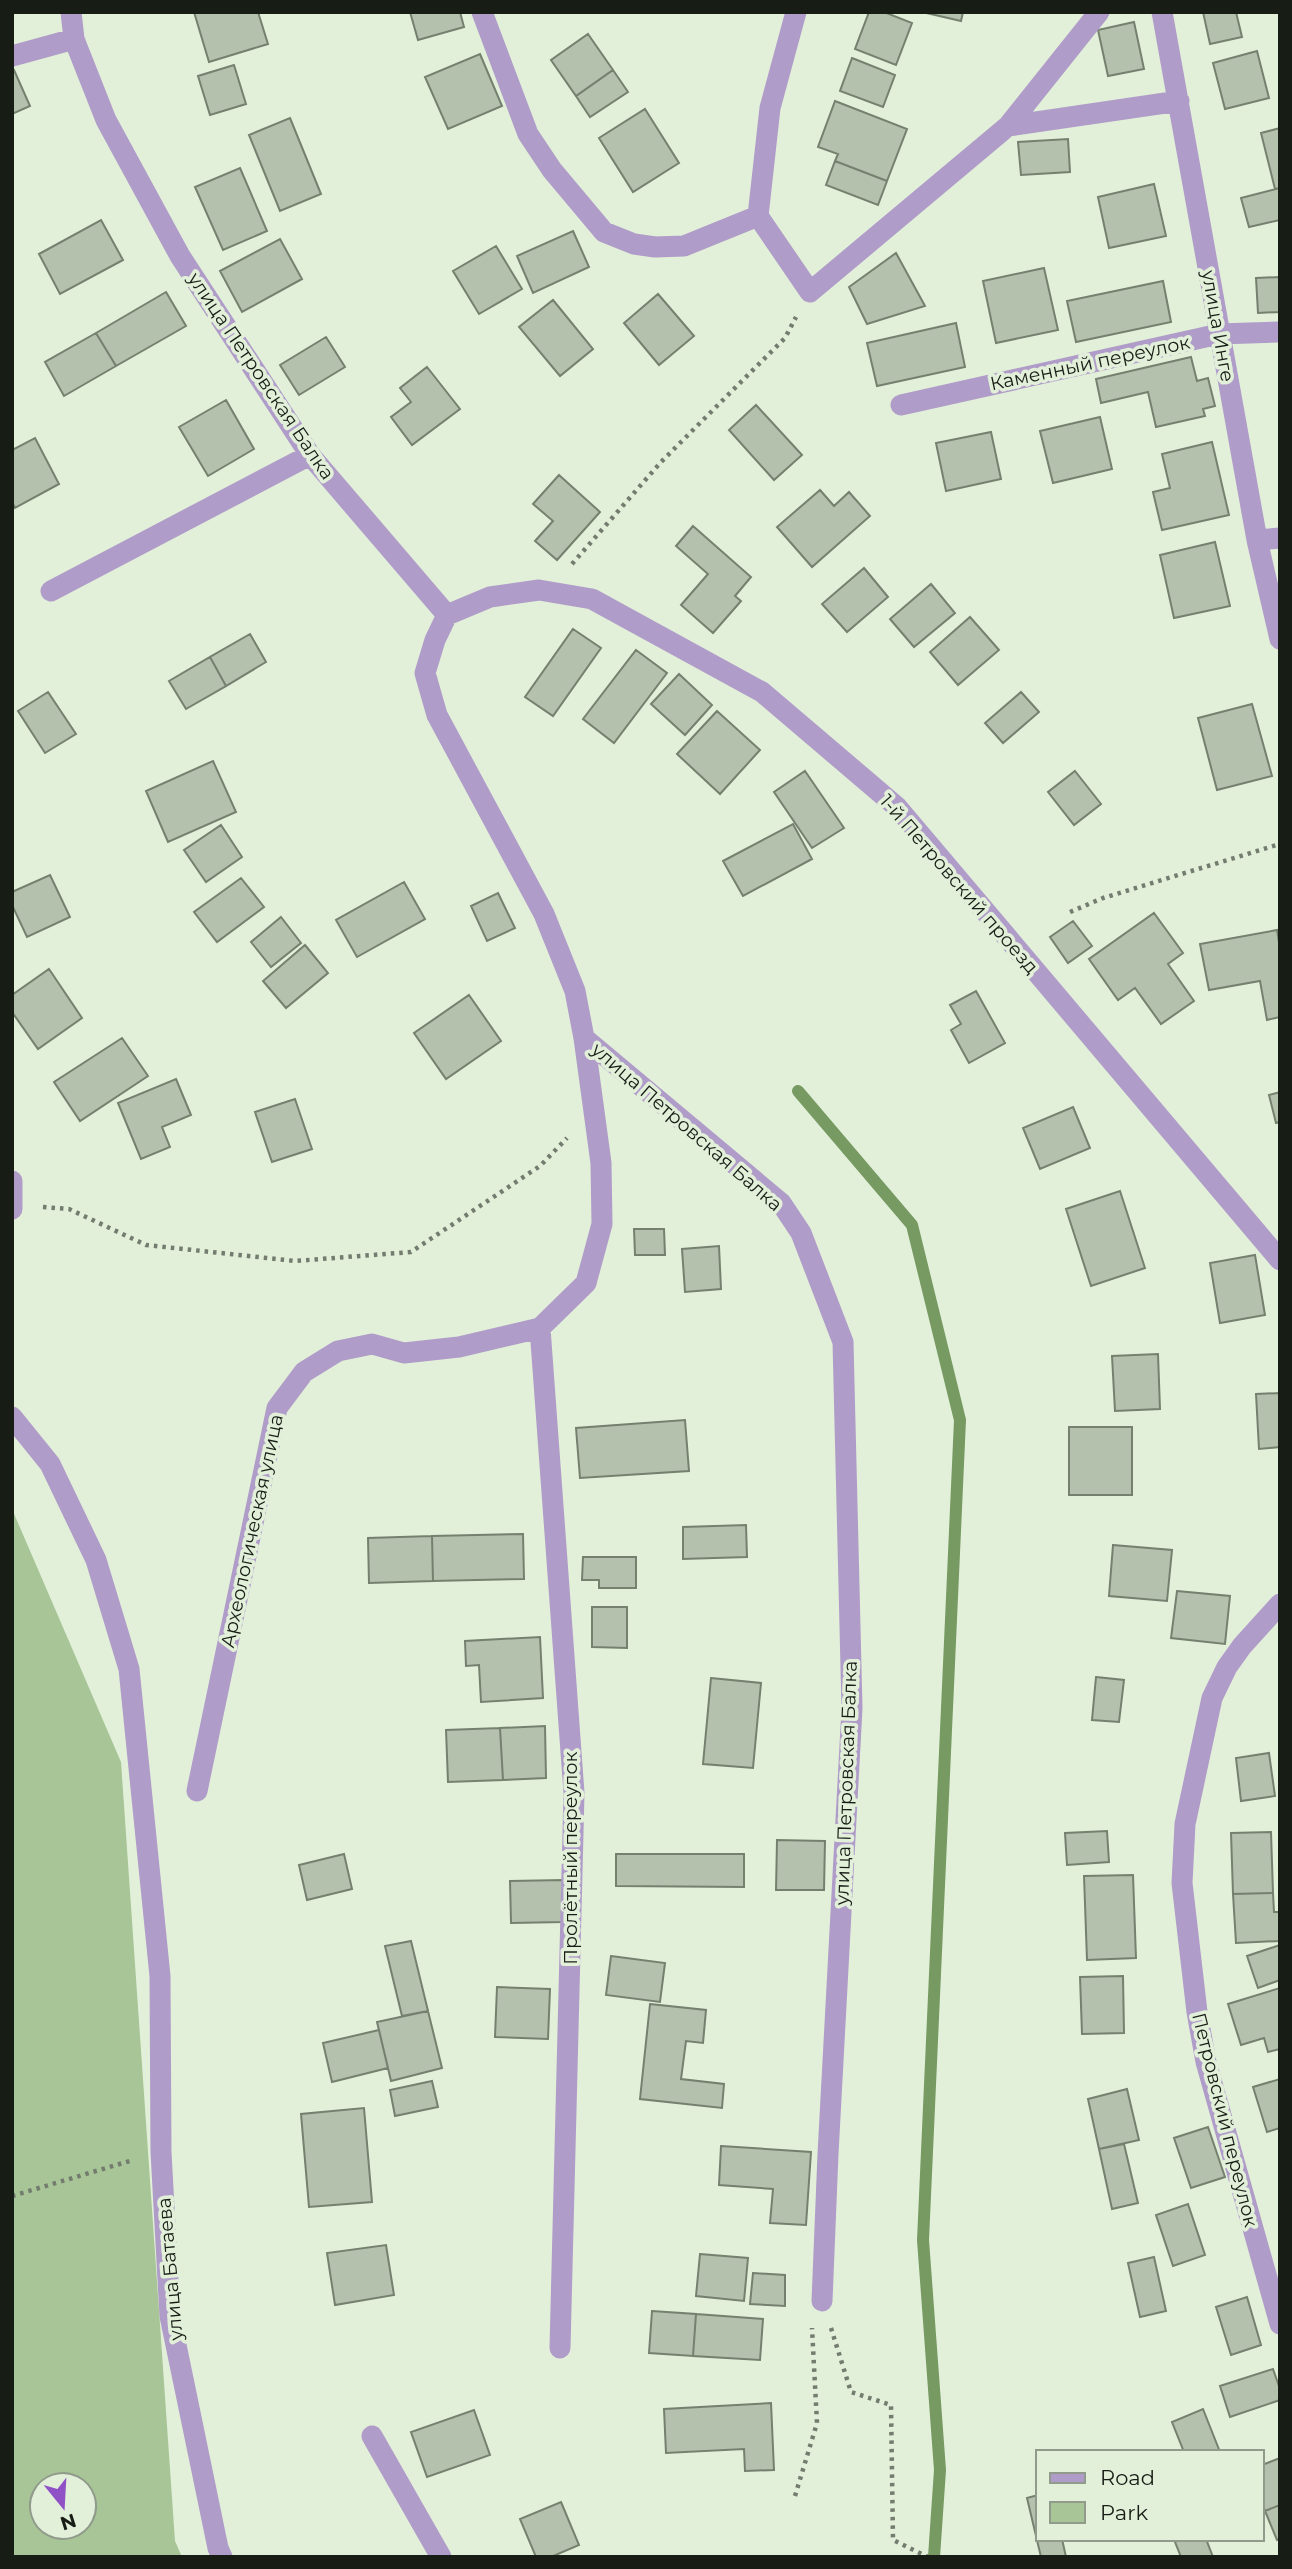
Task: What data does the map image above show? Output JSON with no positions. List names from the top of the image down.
{
  "streets": {
    "street": [
      "улица Инге",
      "Каменный переулок",
      "улица Петровская Балка",
      "1-й Петровский проезд",
      "Археологическая улица",
      "Пролётный переулок",
      "Петровский переулок",
      "улица Батаева"
    ]
  },
  "crossings": [
    ["улица Инге", "Каменный переулок"],
    ["улица Петровская Балка", "1-й Петровский проезд"],
    ["Археологическая улица", "Пролётный переулок"]
  ],
  "legend": ["Road", "Park"],
  "north": "bottom"
}
